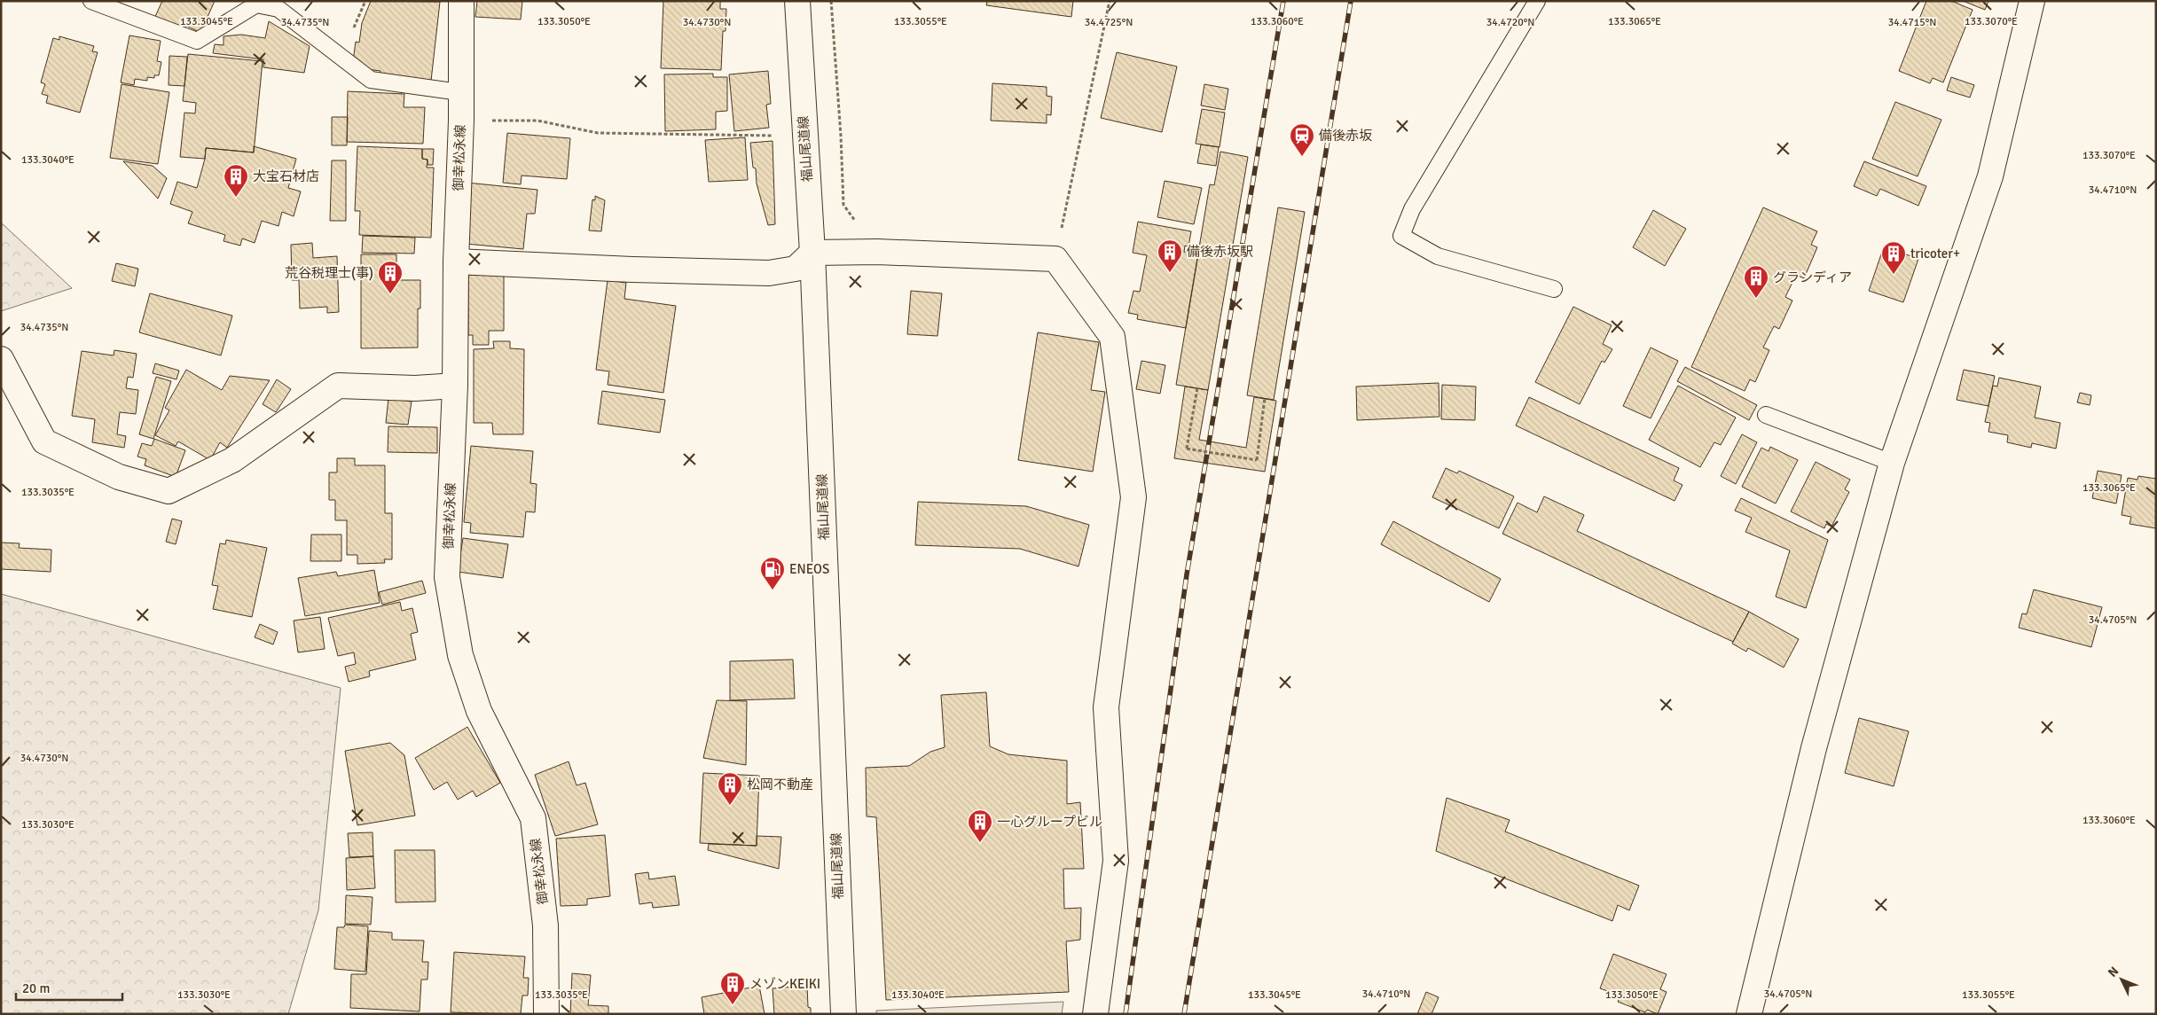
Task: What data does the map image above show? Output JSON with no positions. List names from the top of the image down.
{
  "streets": {
    "street": ["福山尾道線", "御幸松永線"]
  },
  "places": {
    "station": ["備後赤坂"],
    "building": [
      "大宝石材店",
      "備後赤坂駅",
      "tricoter+",
      "荒谷税理士(事)",
      "グランディア",
      "松岡不動産",
      "一心グループビル",
      "メゾンKEIKI"
    ],
    "fuel station": ["ENEOS"]
  },
  "scale_bar": "20 m",
  "north": "top left",
  "coordinates": [
    "133.3045°E",
    "133.3050°E",
    "133.3055°E",
    "133.3060°E",
    "133.3065°E",
    "133.3070°E",
    "34.4735°N",
    "34.4730°N",
    "34.4725°N",
    "34.4720°N",
    "34.4715°N",
    "133.3040°E",
    "34.4710°N",
    "133.3035°E",
    "34.4705°N",
    "133.3030°E"
  ]
}
